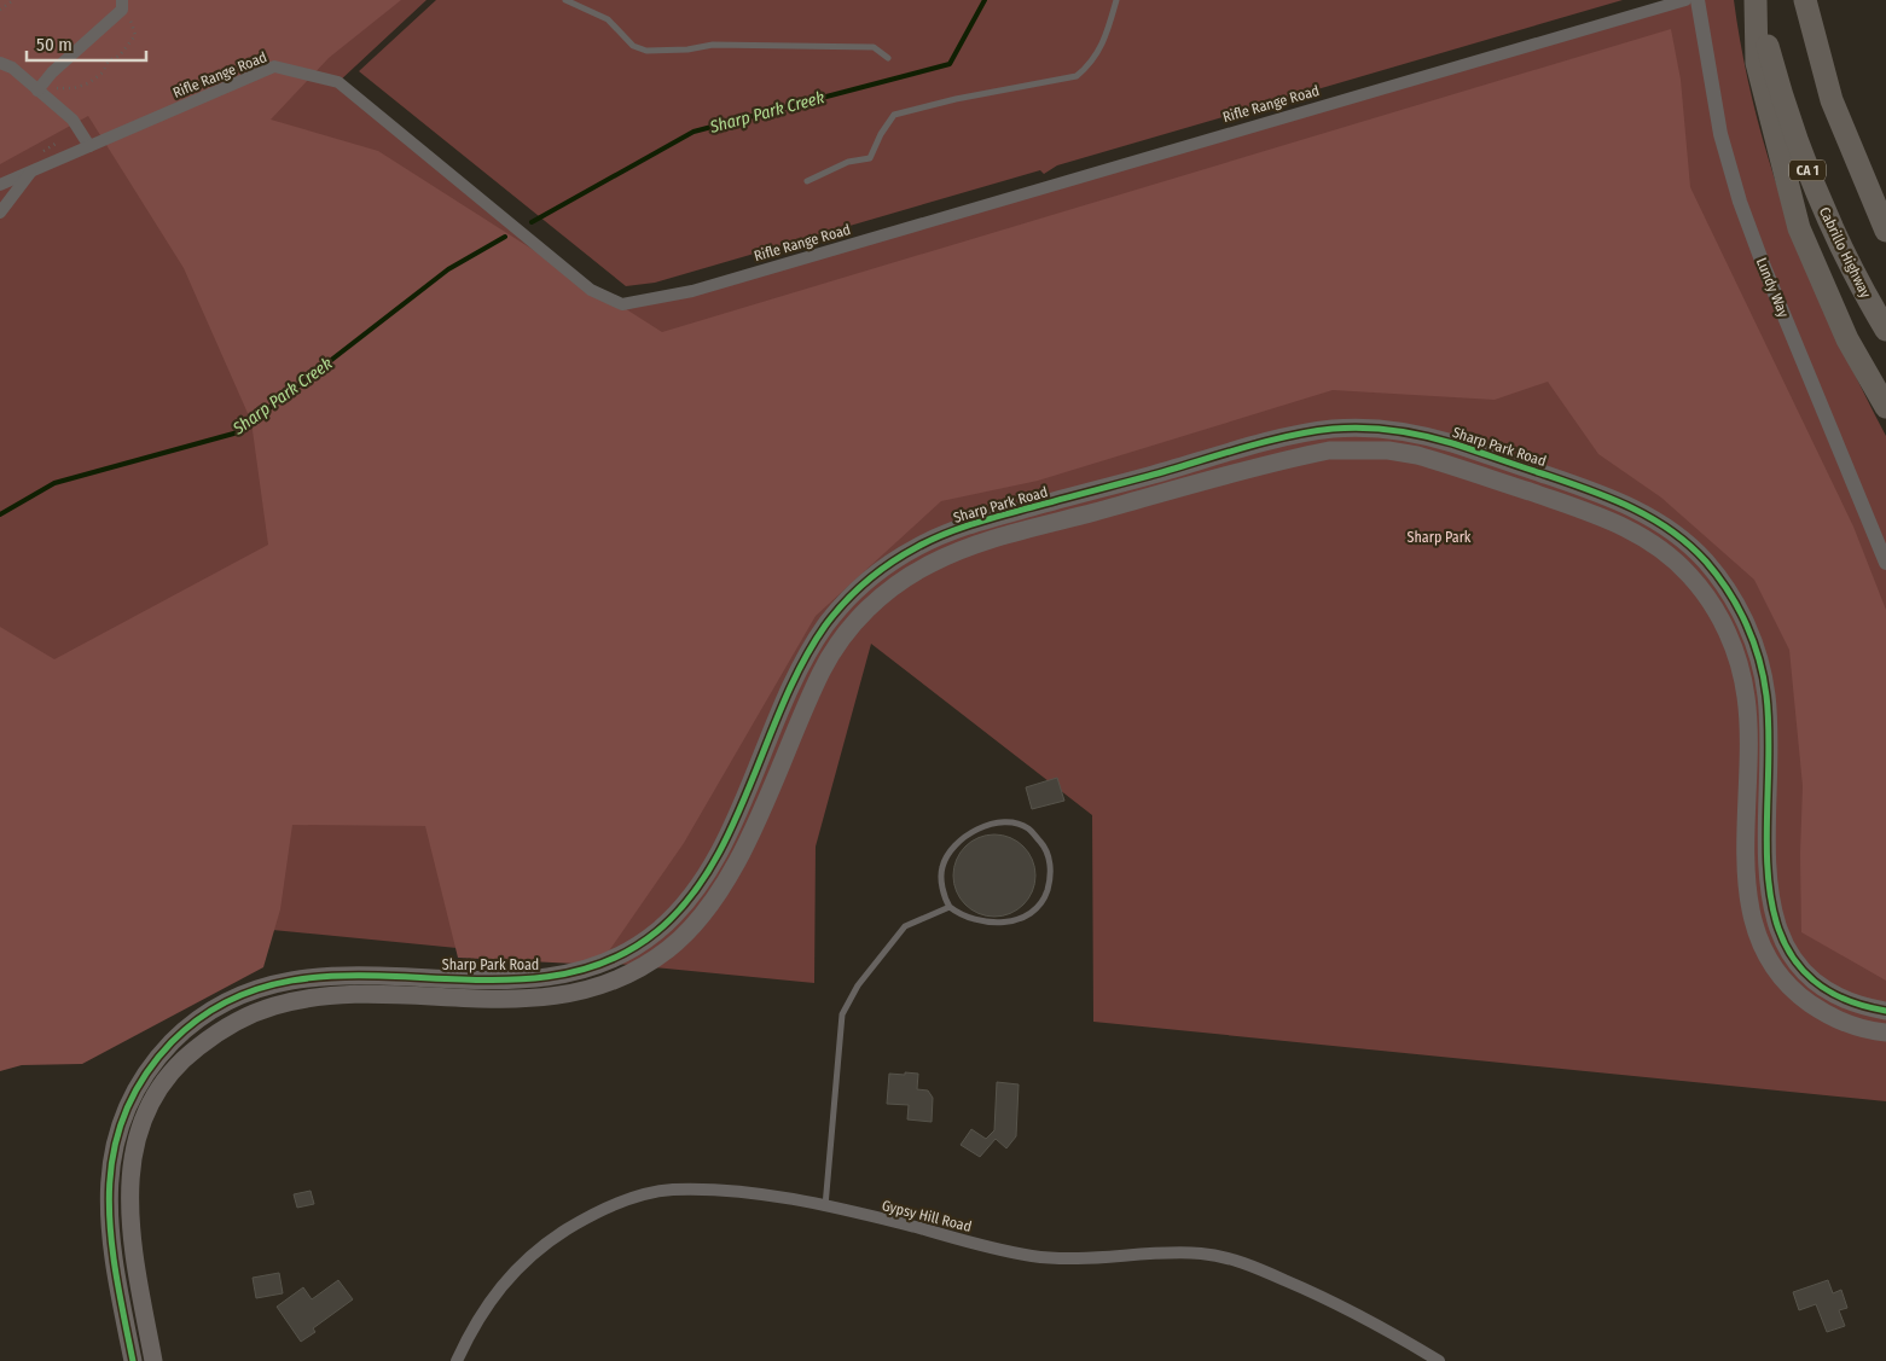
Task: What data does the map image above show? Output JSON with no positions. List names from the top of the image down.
{
  "streets": {
    "highway": ["CA 1", "Cabrillo Highway"],
    "main road": ["Sharp Park Road"],
    "street": ["Rifle Range Road", "Lundy Way", "Gypsy Hill Road"]
  },
  "water": ["Sharp Park Creek"],
  "parks": ["Sharp Park"],
  "scale_bar": "50 m"
}
